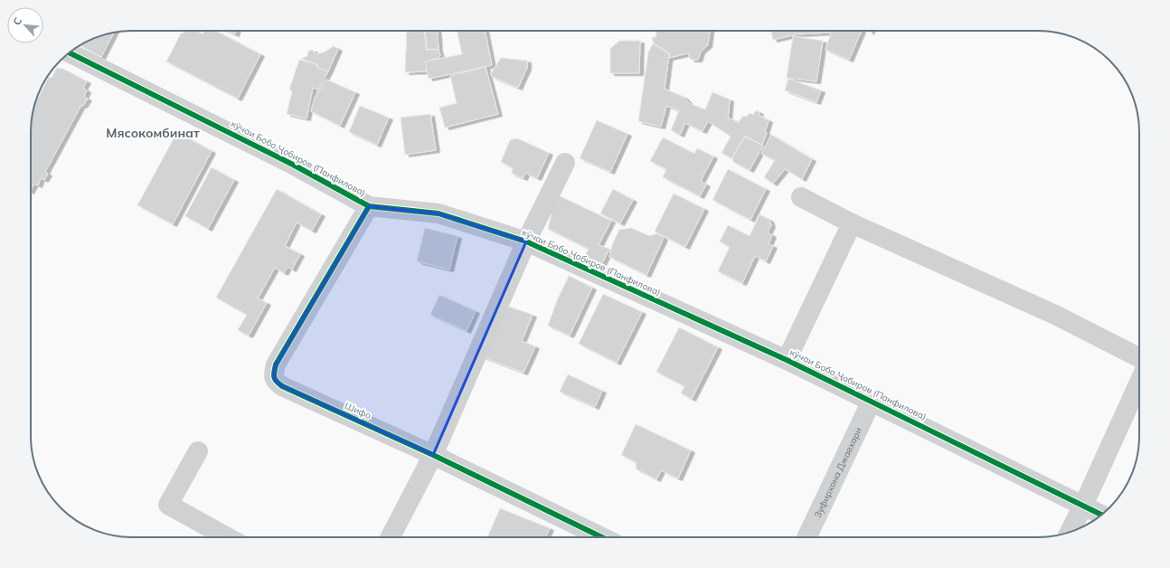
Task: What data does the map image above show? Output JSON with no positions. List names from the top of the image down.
{
  "streets": {
    "street": ["кӯчаи Бобо Ҷобиров (Панфилова)", "Шифо", "Зуфирхона Джавхари"]
  },
  "crossings": [
    ["кӯчаи Бобо Ҷобиров (Панфилова)", "Шифо"],
    ["кӯчаи Бобо Ҷобиров (Панфилова)", "Зуфирхона Джавхари"]
  ],
  "districts": ["Мясокомбинат"],
  "north": "top left"
}
